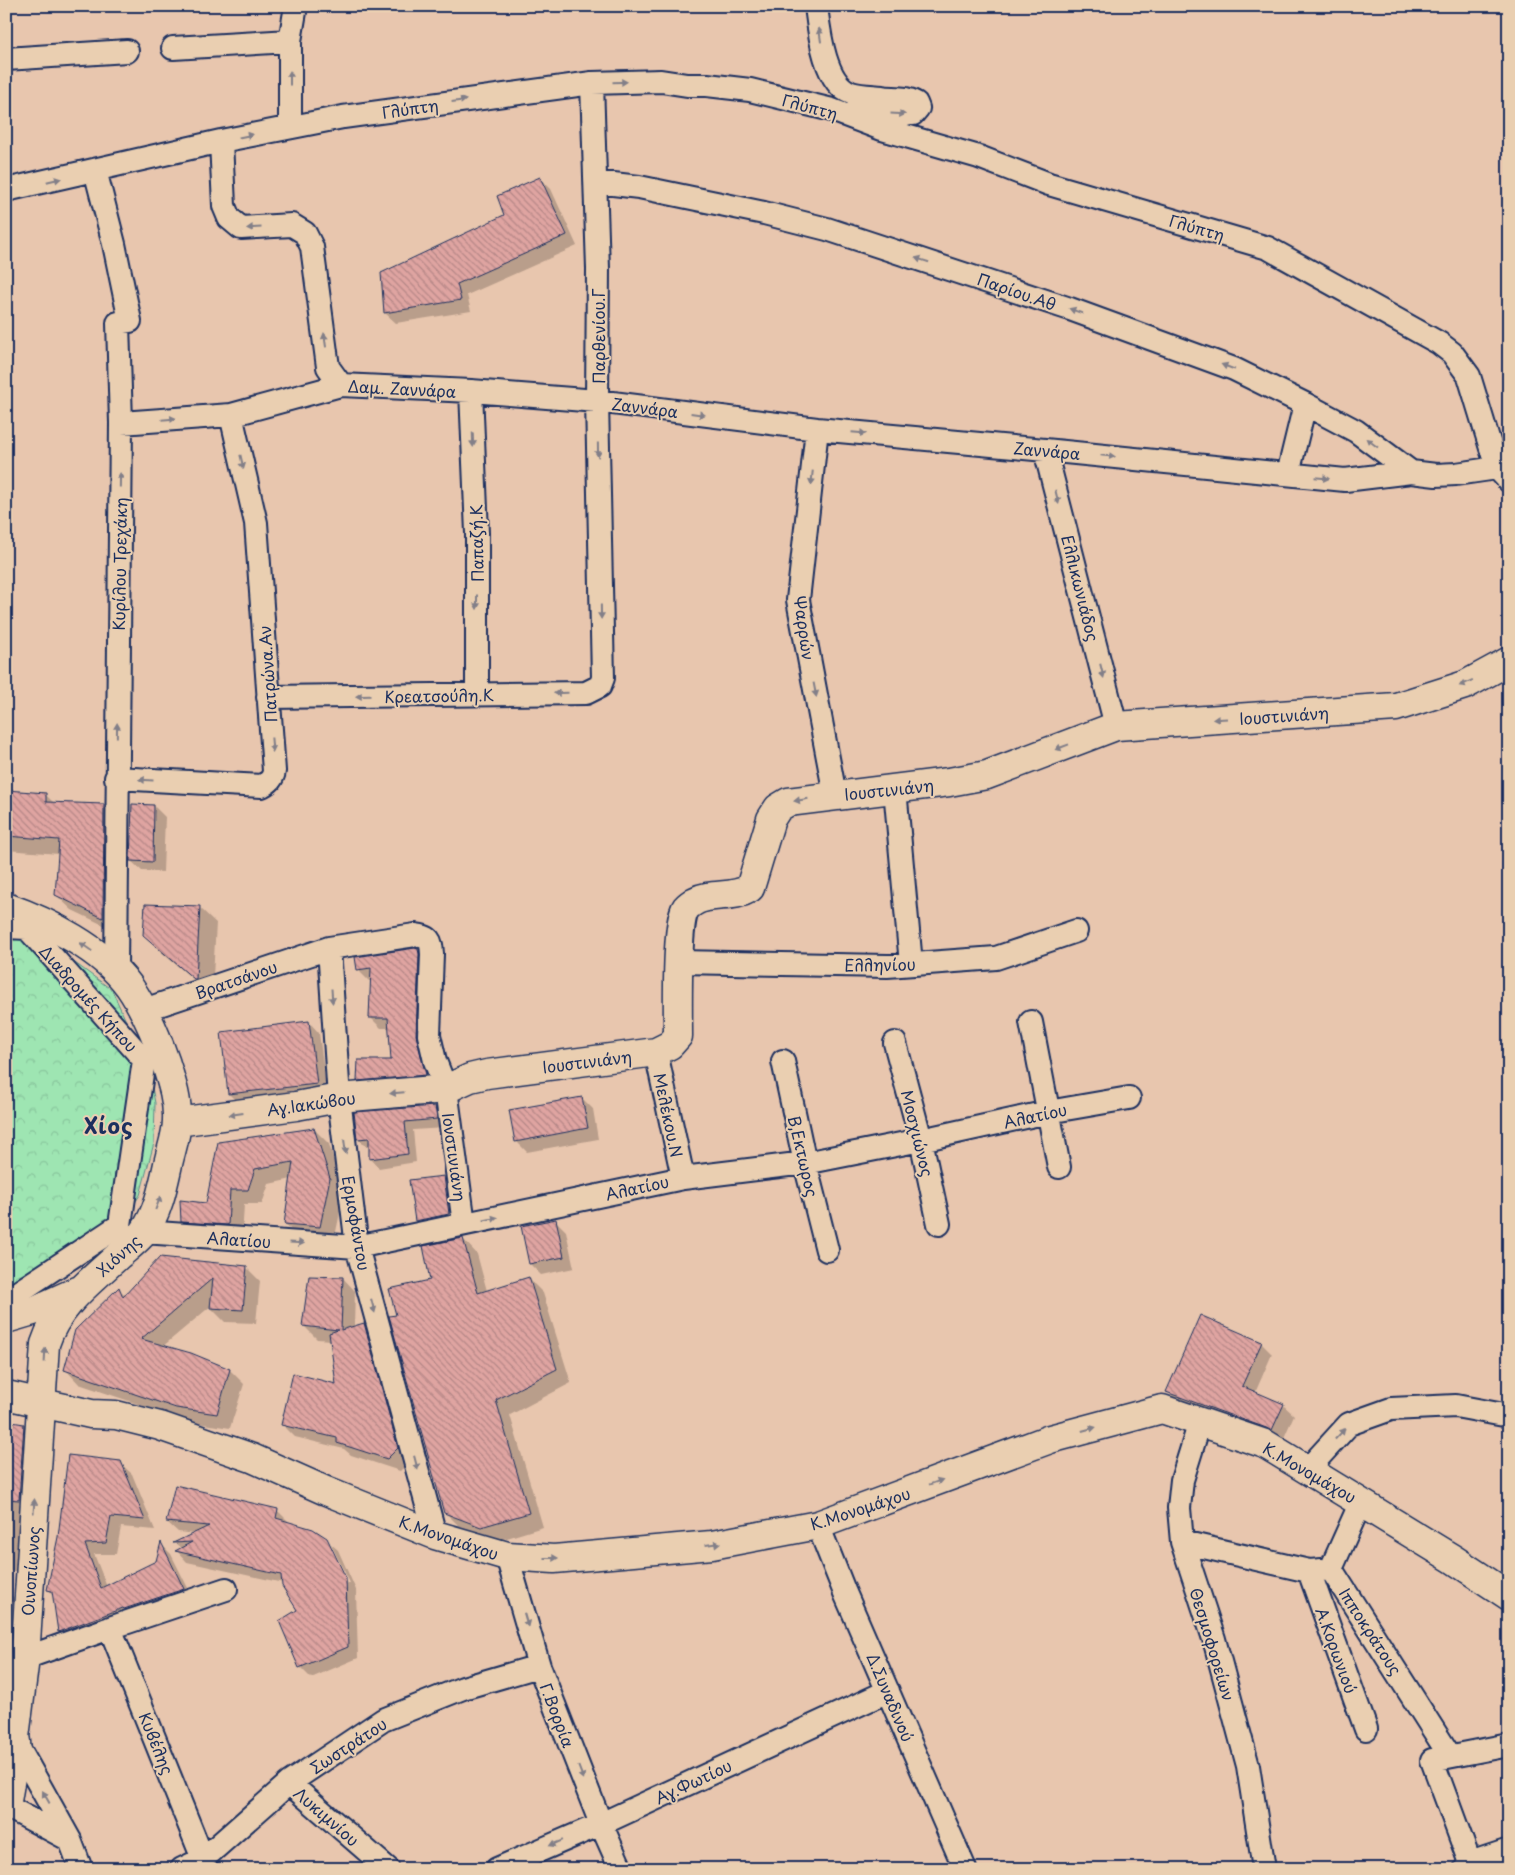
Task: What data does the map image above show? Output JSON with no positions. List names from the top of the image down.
{
  "streets": {
    "main road": [
      "Ιουστινιάνη",
      "Αγ.Ιακώβου",
      "Χιόνης",
      "Κ.Μονομάχου",
      "Οινοπίωνος"
    ],
    "street": [
      "Γλύπτη",
      "Παρίου.Αθ",
      "Παρθενίου.Γ",
      "Δαμ. Ζαννάρα",
      "Ζαννάρα",
      "Παπαζή.Κ",
      "Κυρίλου Τρεχάκη",
      "Ελλικωνιάδος",
      "Ψαρρών",
      "Πατρώνα.Αν",
      "Κρεατσούλη.Κ",
      "Ελληνίου",
      "Βρατσάνου",
      "Διαδρομές Κήπου",
      "Μελέκου.Ν",
      "Αλατίου",
      "Μοσχιώνος",
      "Β,Εκτωρος",
      "Ιονστινιάνη",
      "Ερμοφάντου",
      "Ιπποκράτους",
      "Θεσμοφορείων",
      "Α.Κορωνιού",
      "Δ.Συναδινού",
      "Γ.Βορρία",
      "Κυβέλης",
      "Σωστράτου",
      "Αγ.Φωτίου",
      "Λυκιμνίου"
    ]
  },
  "crossings": [
    ["Γλύπτη", "Παρθενίου.Γ"],
    ["Γλύπτη", "Ζαννάρα"],
    ["Γλύπτη", "Κυρίλου Τρεχάκη"],
    ["Παρίου.Αθ", "Παρθενίου.Γ"],
    ["Παρίου.Αθ", "Ζαννάρα"],
    ["Παρθενίου.Γ", "Δαμ. Ζαννάρα"],
    ["Παρθενίου.Γ", "Ζαννάρα"],
    ["Παρθενίου.Γ", "Κρεατσούλη.Κ"],
    ["Δαμ. Ζαννάρα", "Ζαννάρα"],
    ["Δαμ. Ζαννάρα", "Παπαζή.Κ"],
    ["Δαμ. Ζαννάρα", "Κυρίλου Τρεχάκη"],
    ["Δαμ. Ζαννάρα", "Πατρώνα.Αν"],
    ["Ζαννάρα", "Ελλικωνιάδος"],
    ["Ζαννάρα", "Ψαρρών"],
    ["Παπαζή.Κ", "Κρεατσούλη.Κ"],
    ["Κυρίλου Τρεχάκη", "Πατρώνα.Αν"],
    ["Κυρίλου Τρεχάκη", "Χιόνης"],
    ["Ελλικωνιάδος", "Ιουστινιάνη"],
    ["Ψαρρών", "Ιουστινιάνη"],
    ["Πατρώνα.Αν", "Κρεατσούλη.Κ"],
    ["Ιουστινιάνη", "Ελληνίου"],
    ["Ιουστινιάνη", "Αγ.Ιακώβου"],
    ["Ιουστινιάνη", "Μελέκου.Ν"],
    ["Ιουστινιάνη", "Ιονστινιάνη"],
    ["Βρατσάνου", "Ιονστινιάνη"],
    ["Βρατσάνου", "Ερμοφάντου"],
    ["Βρατσάνου", "Χιόνης"],
    ["Αγ.Ιακώβου", "Ιονστινιάνη"],
    ["Αγ.Ιακώβου", "Ερμοφάντου"],
    ["Αγ.Ιακώβου", "Χιόνης"],
    ["Μελέκου.Ν", "Αλατίου"],
    ["Αλατίου", "Μοσχιώνος"],
    ["Αλατίου", "Β,Εκτωρος"],
    ["Αλατίου", "Ιονστινιάνη"],
    ["Αλατίου", "Ερμοφάντου"],
    ["Αλατίου", "Χιόνης"],
    ["Ερμοφάντου", "Κ.Μονομάχου"],
    ["Χιόνης", "Κ.Μονομάχου"],
    ["Χιόνης", "Οινοπίωνος"],
    ["Κ.Μονομάχου", "Οινοπίωνος"],
    ["Κ.Μονομάχου", "Ιπποκράτους"],
    ["Κ.Μονομάχου", "Θεσμοφορείων"],
    ["Κ.Μονομάχου", "Δ.Συναδινού"],
    ["Κ.Μονομάχου", "Γ.Βορρία"],
    ["Ιπποκράτους", "Α.Κορωνιού"],
    ["Δ.Συναδινού", "Αγ.Φωτίου"],
    ["Γ.Βορρία", "Σωστράτου"],
    ["Γ.Βορρία", "Αγ.Φωτίου"],
    ["Κυβέλης", "Σωστράτου"],
    ["Σωστράτου", "Λυκιμνίου"]
  ],
  "one_way": [
    "Γλύπτη",
    "Παρίου.Αθ",
    "Παρθενίου.Γ",
    "Ζαννάρα",
    "Παπαζή.Κ",
    "Κυρίλου Τρεχάκη",
    "Ελλικωνιάδος",
    "Ψαρρών",
    "Κρεατσούλη.Κ",
    "Ιουστινιάνη",
    "Αγ.Ιακώβου",
    "Αλατίου",
    "Ερμοφάντου",
    "Κ.Μονομάχου",
    "Οινοπίωνος",
    "Γ.Βορρία"
  ],
  "districts": ["Χίος"]
}
